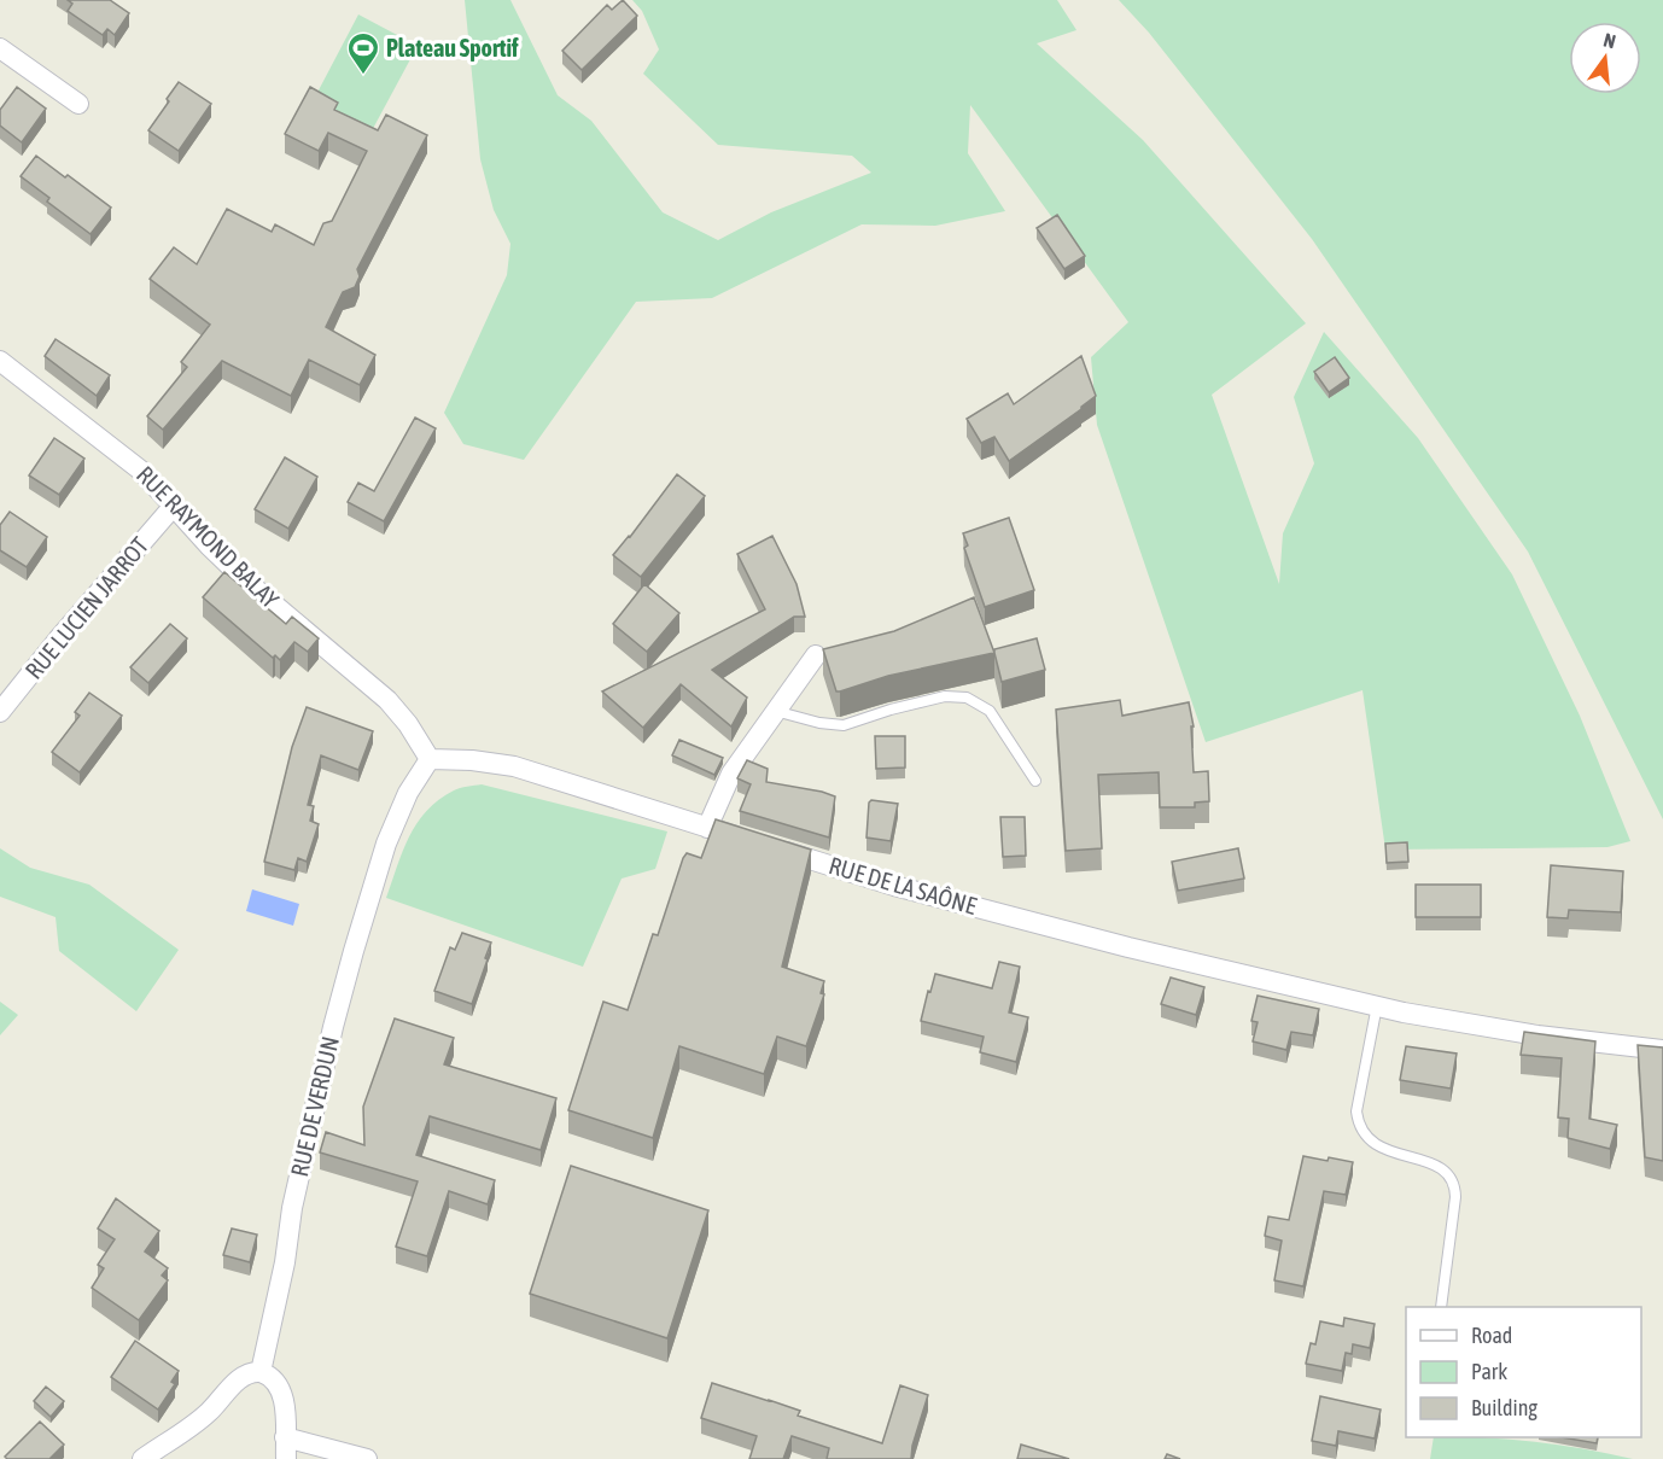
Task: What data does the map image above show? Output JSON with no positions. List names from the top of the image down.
{
  "streets": {
    "street": [
      "RUE RAYMOND BALAY",
      "RUE LUCIEN JARROT",
      "RUE DE LA SAÔNE",
      "RUE DE VERDUN"
    ]
  },
  "crossings": [
    ["RUE RAYMOND BALAY", "RUE LUCIEN JARROT"],
    ["RUE RAYMOND BALAY", "RUE DE LA SAÔNE"],
    ["RUE RAYMOND BALAY", "RUE DE VERDUN"],
    ["RUE DE LA SAÔNE", "RUE DE VERDUN"]
  ],
  "places": {
    "sports": ["Plateau Sportif"]
  },
  "legend": ["Road", "Park", "Building"],
  "north": "top"
}
